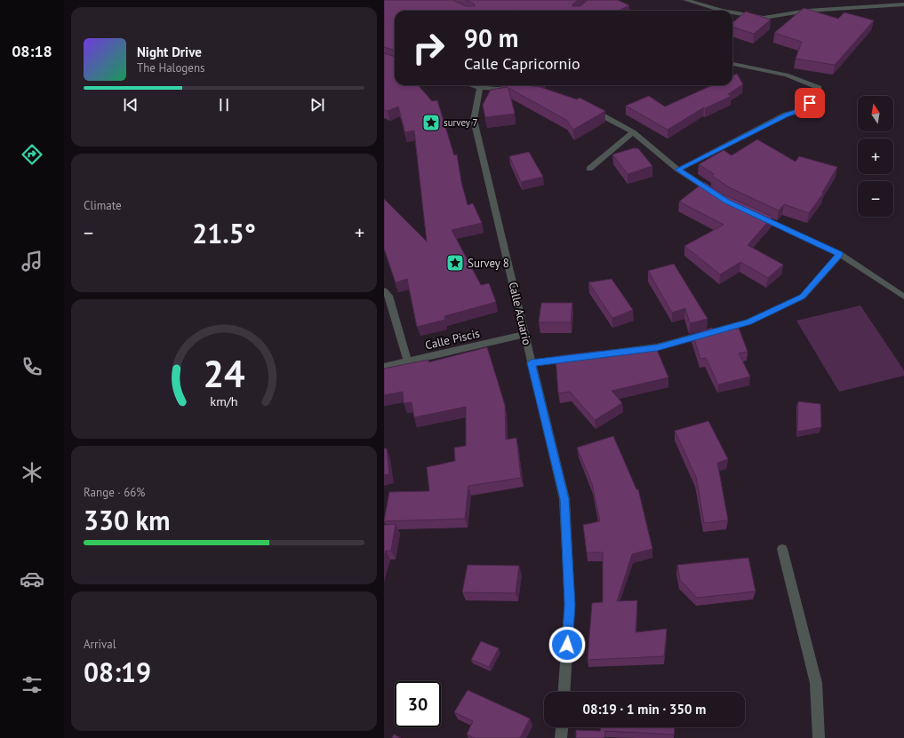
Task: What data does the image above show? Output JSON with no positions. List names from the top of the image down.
{
  "streets": {
    "street": ["Calle Acuario", "Calle Piscis"]
  },
  "crossings": [
    ["Calle Acuario", "Calle Piscis"]
  ],
  "places": {
    "place": ["survey 7", "Survey 8"]
  },
  "north": "top",
  "page": {
    "tabs": "08:18",
    "turn": ["90 m", "Calle Capricornio"],
    "song": ["Night Drive", "The Halogens"],
    "map_buttons": ["+", "−"],
    "tile": [
      "Climate",
      ["Range · 66%", "330 km"],
      ["Arrival", "08:19"]
    ],
    "heat": ["−", "21.5°", "+"],
    "limit": "30",
    "trip": "08:19 · 1 min · 350 m",
    "gauge": ["24", "km/h"]
  }
}
